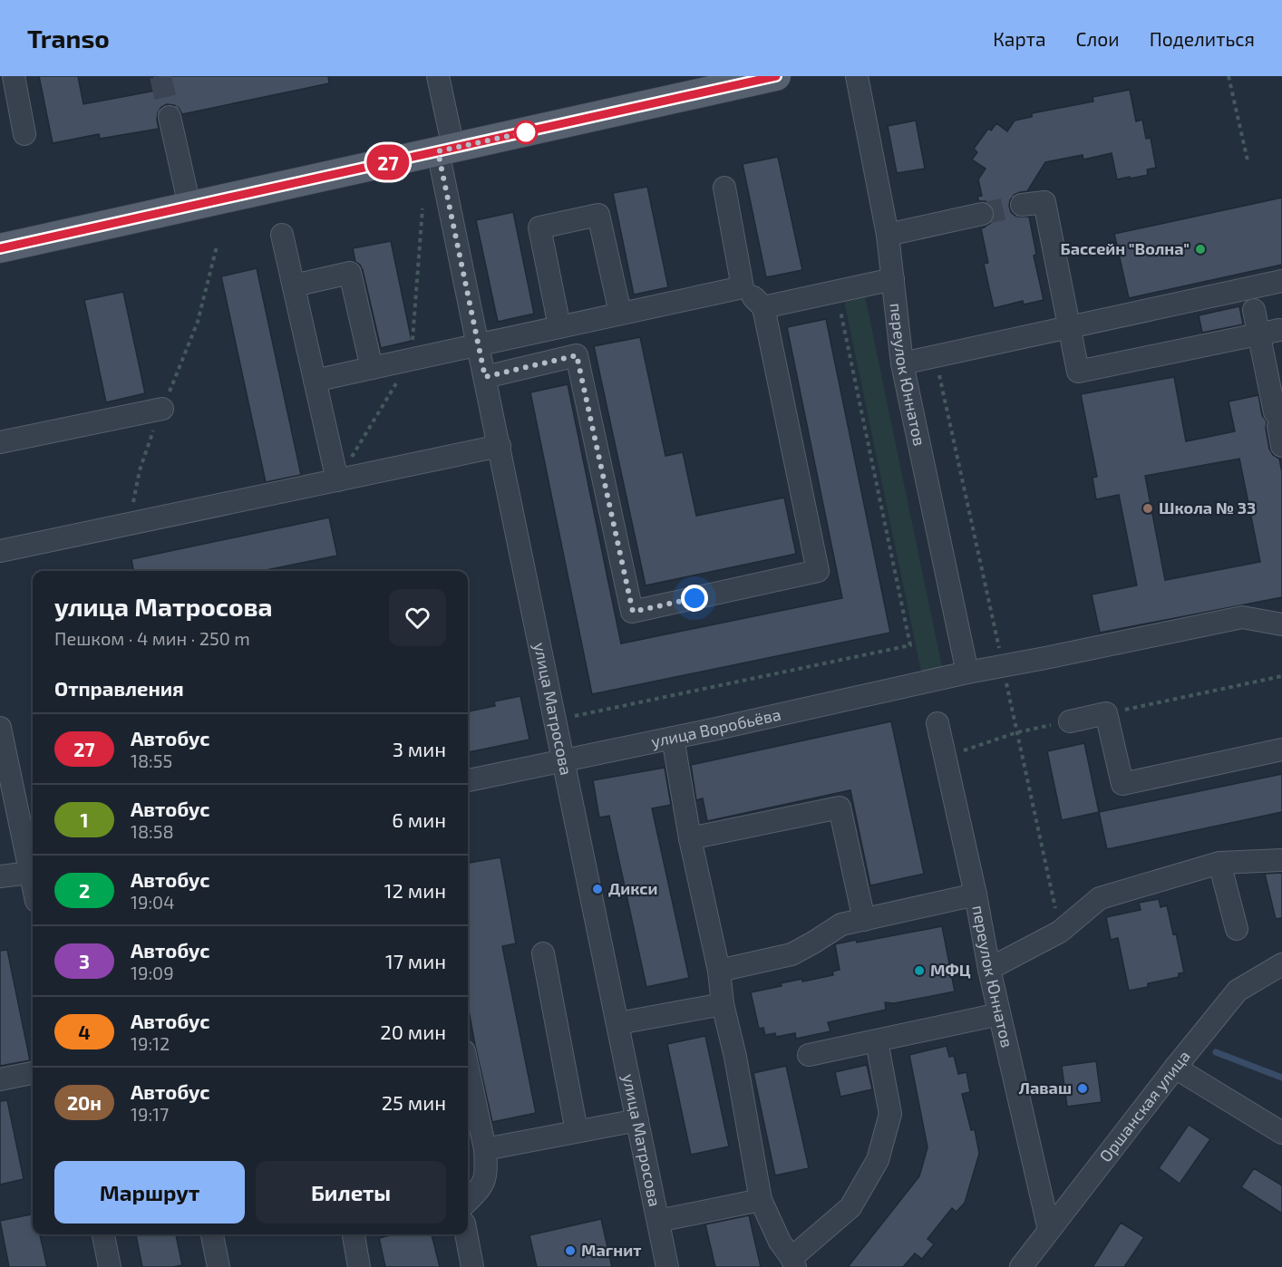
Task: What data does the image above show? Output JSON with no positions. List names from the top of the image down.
{
  "streets": {
    "street": [
      "переулок Юннатов",
      "улица Матросова",
      "улица Воробьёва",
      "Оршанская улица"
    ]
  },
  "crossings": [
    ["переулок Юннатов", "улица Воробьёва"],
    ["переулок Юннатов", "Оршанская улица"],
    ["улица Матросова", "улица Воробьёва"]
  ],
  "places": [
    "Бассейн \"Волна\"",
    "Школа № 33",
    "Дикси",
    "МФЦ",
    "Лаваш",
    "Магнит"
  ],
  "lines": ["bus line 27"],
  "page": {
    "header": "Transo",
    "nav": ["Карта", "Слои", "Поделиться"],
    "on_map": "27",
    "heading": [
      ["улица Матросова", "Пешком · 4 мин · 250 m"],
      "Отправления"
    ],
    "list": [
      {
        "mark": "27",
        "name": "Автобус",
        "note": "18:55",
        "value": "3 мин"
      },
      {
        "mark": "1",
        "name": "Автобус",
        "note": "18:58",
        "value": "6 мин"
      },
      {
        "mark": "2",
        "name": "Автобус",
        "note": "19:04",
        "value": "12 мин"
      },
      {
        "mark": "3",
        "name": "Автобус",
        "note": "19:09",
        "value": "17 мин"
      },
      {
        "mark": "4",
        "name": "Автобус",
        "note": "19:12",
        "value": "20 мин"
      },
      {
        "mark": "20н",
        "name": "Автобус",
        "note": "19:17",
        "value": "25 мин"
      }
    ],
    "buttons": ["Маршрут", "Билеты"]
  }
}
